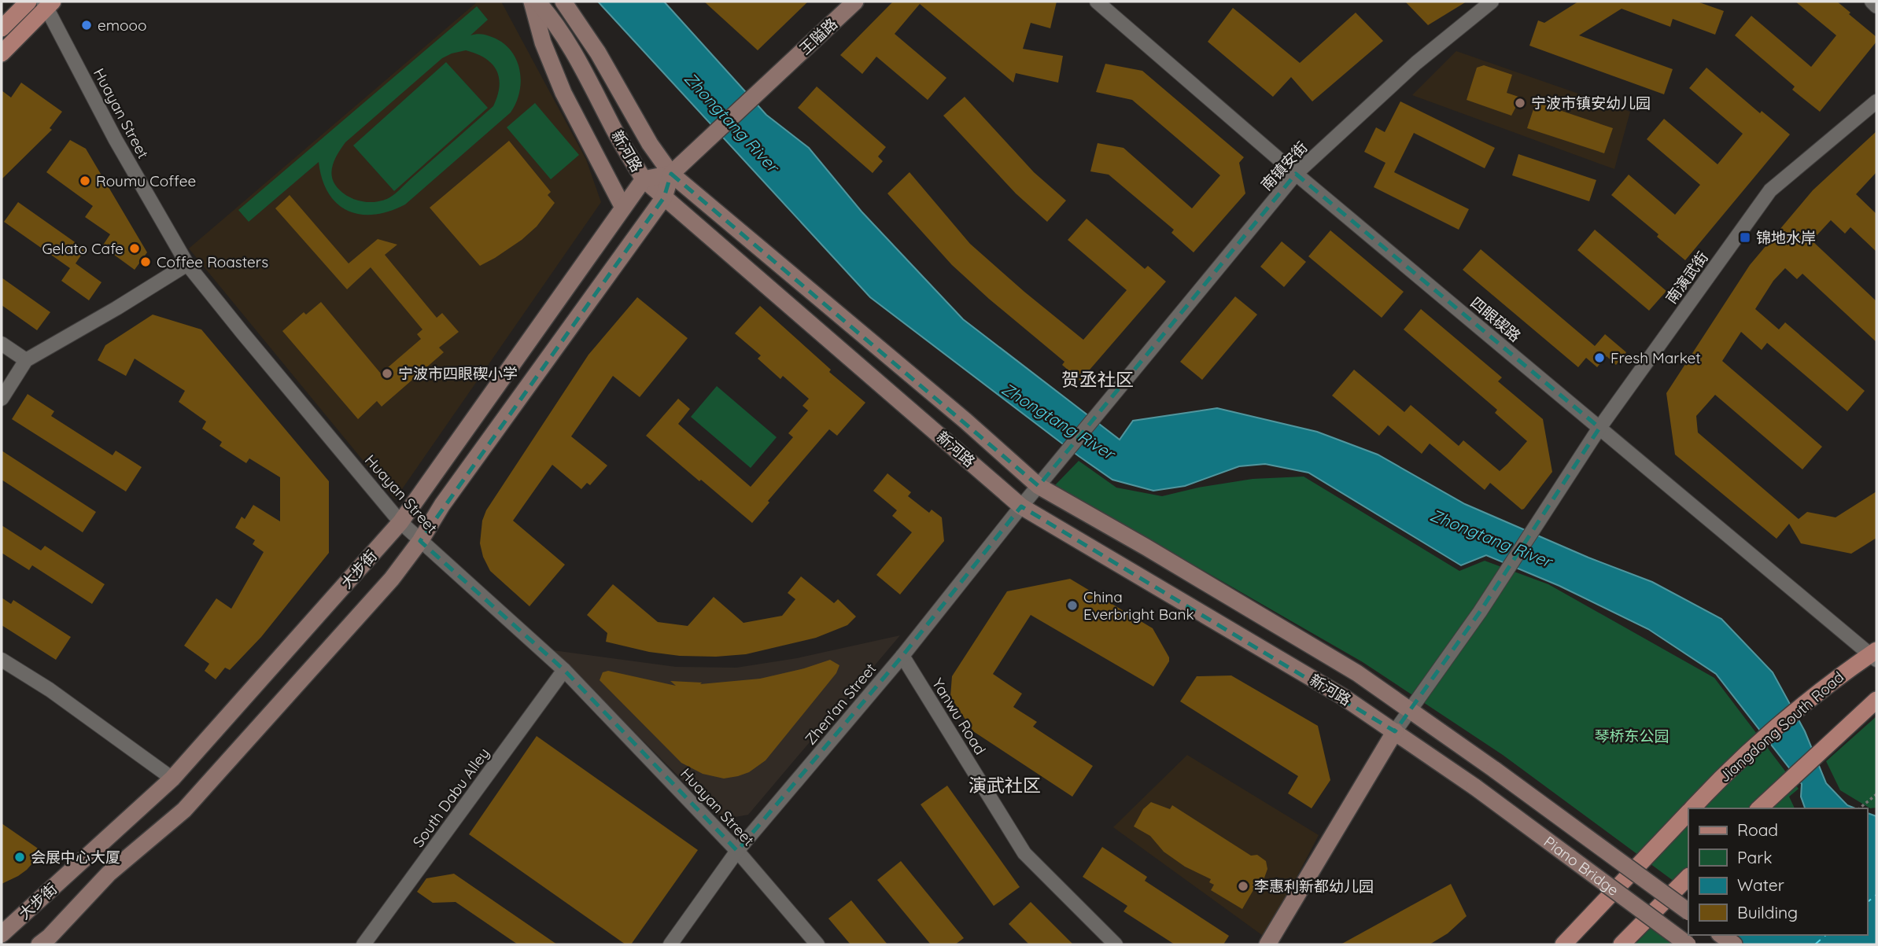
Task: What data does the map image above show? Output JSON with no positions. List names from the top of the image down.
{
  "streets": {
    "main road": [
      "王隘路",
      "新河路",
      "大步街",
      "Jiangdong South Road",
      "Piano Bridge"
    ],
    "street": [
      "Huayan Street",
      "南镇安街",
      "南演武街",
      "四眼碶路",
      "Zhen'an Street",
      "Yanwu Road",
      "South Dabu Alley"
    ]
  },
  "crossings": [
    ["王隘路", "新河路"],
    ["王隘路", "大步街"],
    ["Huayan Street", "大步街"],
    ["Huayan Street", "Zhen'an Street"],
    ["Huayan Street", "South Dabu Alley"],
    ["新河路", "南镇安街"],
    ["新河路", "南演武街"],
    ["新河路", "大步街"],
    ["新河路", "Zhen'an Street"],
    ["新河路", "Piano Bridge"],
    ["南镇安街", "四眼碶路"],
    ["南镇安街", "Zhen'an Street"],
    ["南演武街", "四眼碶路"],
    ["四眼碶路", "Jiangdong South Road"],
    ["Zhen'an Street", "Yanwu Road"]
  ],
  "districts": ["贺丞社区", "演武社区"],
  "water": ["Zhongtang River"],
  "parks": ["琴桥东公园"],
  "places": {
    "other": [
      "emooo",
      "宁波市镇安幼儿园",
      "Roumu Coffee",
      "Gelato Cafe",
      "Coffee Roasters",
      "Fresh Market",
      "宁波市四眼碶小学",
      "China Everbright Bank",
      "会展中心大厦",
      "李惠利新都幼儿园"
    ],
    "transit": ["锦地水岸"]
  },
  "legend": [
    "Road",
    "Park",
    "Water",
    "Building"
  ]
}
